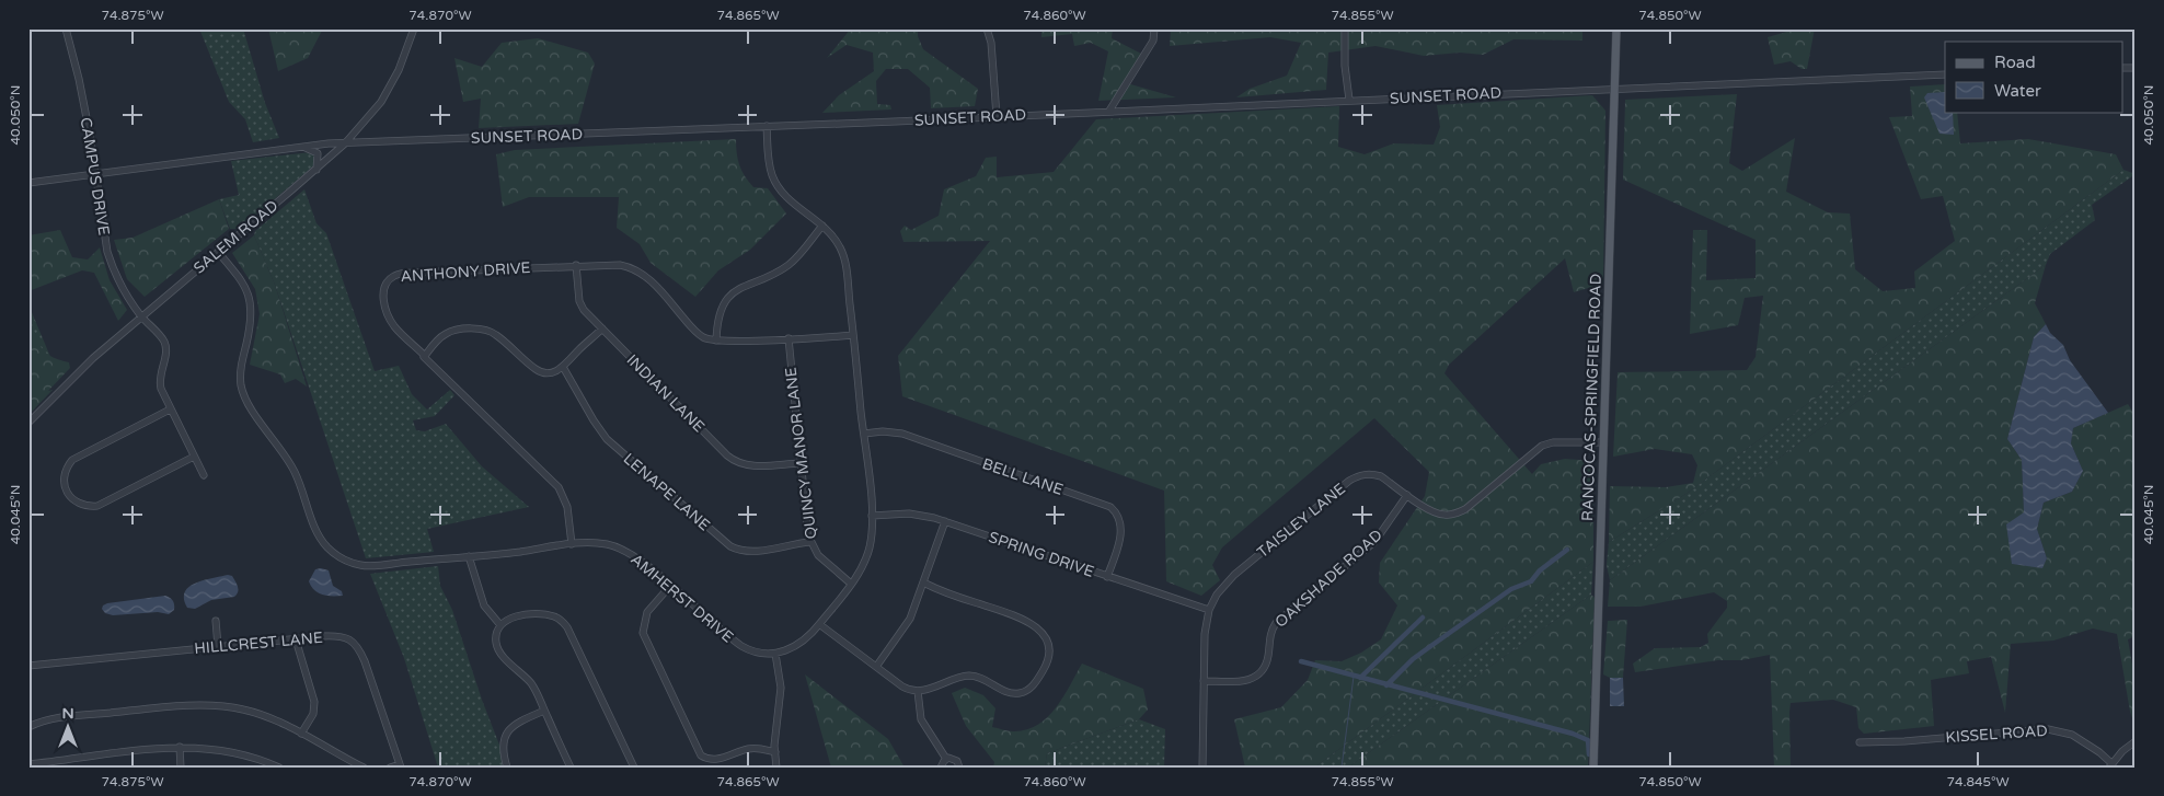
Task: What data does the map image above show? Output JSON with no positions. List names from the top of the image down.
{
  "streets": {
    "main road": ["RANCOCAS-SPRINGFIELD ROAD"],
    "street": [
      "SUNSET ROAD",
      "CAMPUS DRIVE",
      "SALEM ROAD",
      "ANTHONY DRIVE",
      "INDIAN LANE",
      "QUINCY MANOR LANE",
      "BELL LANE",
      "LENAPE LANE",
      "TAISLEY LANE",
      "SPRING DRIVE",
      "OAKSHADE ROAD",
      "AMHERST DRIVE",
      "HILLCREST LANE",
      "KISSEL ROAD"
    ]
  },
  "crossings": [
    ["SUNSET ROAD", "CAMPUS DRIVE"],
    ["SUNSET ROAD", "SALEM ROAD"],
    ["SUNSET ROAD", "RANCOCAS-SPRINGFIELD ROAD"],
    ["SUNSET ROAD", "AMHERST DRIVE"],
    ["CAMPUS DRIVE", "SALEM ROAD"],
    ["SALEM ROAD", "AMHERST DRIVE"],
    ["ANTHONY DRIVE", "INDIAN LANE"],
    ["ANTHONY DRIVE", "AMHERST DRIVE"],
    ["INDIAN LANE", "QUINCY MANOR LANE"],
    ["RANCOCAS-SPRINGFIELD ROAD", "TAISLEY LANE"],
    ["QUINCY MANOR LANE", "LENAPE LANE"],
    ["QUINCY MANOR LANE", "AMHERST DRIVE"],
    ["BELL LANE", "SPRING DRIVE"],
    ["BELL LANE", "AMHERST DRIVE"],
    ["TAISLEY LANE", "SPRING DRIVE"],
    ["TAISLEY LANE", "OAKSHADE ROAD"],
    ["SPRING DRIVE", "AMHERST DRIVE"]
  ],
  "legend": ["Road", "Water"],
  "north": "top",
  "coordinates": [
    "74.875°W",
    "74.870°W",
    "74.865°W",
    "74.860°W",
    "74.855°W",
    "74.850°W",
    "40.050°N",
    "40.045°N",
    "74.845°W"
  ]
}
